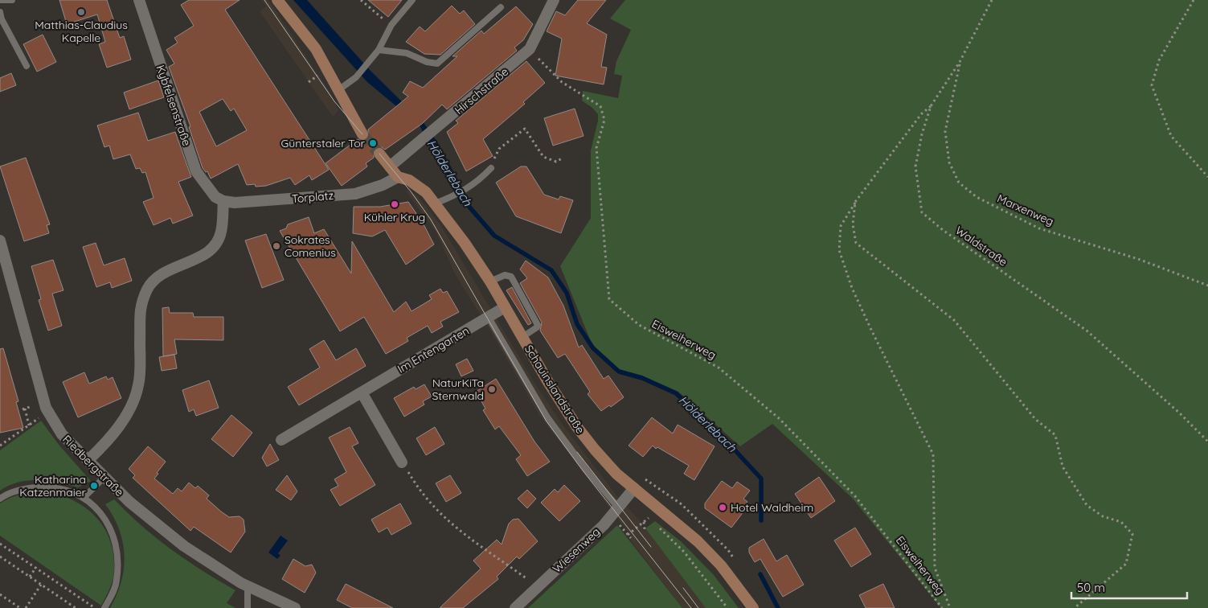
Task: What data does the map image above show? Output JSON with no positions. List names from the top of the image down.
{
  "streets": {
    "main road": ["Schauinslandstraße"],
    "street": [
      "Hirschstraße",
      "Kybfelsenstraße",
      "Torplatz",
      "Im Entengarten",
      "Riedbergstraße",
      "Wiesenweg"
    ],
    "path": ["Marxenweg", "Waldstraße", "Eisweiherweg"]
  },
  "crossings": [
    ["Hirschstraße", "Eisweiherweg"],
    ["Hirschstraße", "Schauinslandstraße"],
    ["Kybfelsenstraße", "Torplatz"],
    ["Torplatz", "Schauinslandstraße"],
    ["Marxenweg", "Waldstraße"],
    ["Im Entengarten", "Schauinslandstraße"],
    ["Schauinslandstraße", "Wiesenweg"]
  ],
  "water": ["Hölderlebach"],
  "places": [
    "Matthias-Claudius Kapelle",
    "Günterstaler Tor",
    "Kühler Krug",
    "Sokrates Comenius",
    "NaturKiTa Sternwald",
    "Katharina Katzenmaier",
    "Hotel Waldheim"
  ],
  "scale_bar": "50 m"
}
